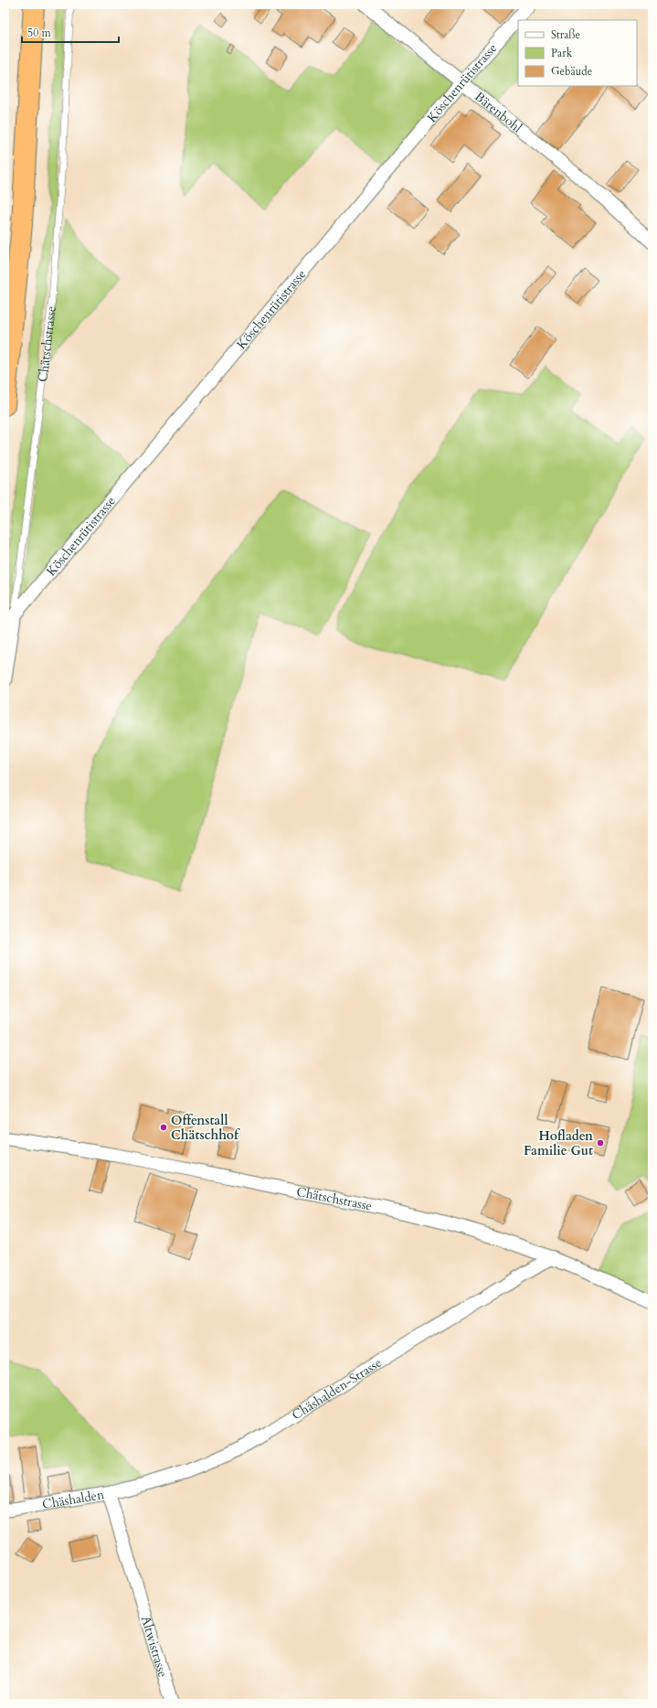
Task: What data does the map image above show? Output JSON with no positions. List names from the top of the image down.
{
  "streets": {
    "street": [
      "Köschenrütistrasse",
      "Bärenbohl",
      "Chätschstrasse",
      "Chäshalden-Strasse",
      "Chäshalden",
      "Altwistrasse"
    ]
  },
  "crossings": [
    ["Köschenrütistrasse", "Bärenbohl"],
    ["Köschenrütistrasse", "Chätschstrasse"],
    ["Chätschstrasse", "Chäshalden-Strasse"],
    ["Chäshalden-Strasse", "Chäshalden"],
    ["Chäshalden", "Altwistrasse"]
  ],
  "places": ["Offenstall Chätschhof", "Hofladen Familie Gut"],
  "legend": ["Straße", "Park", "Gebäude"],
  "scale_bar": "50 m"
}
